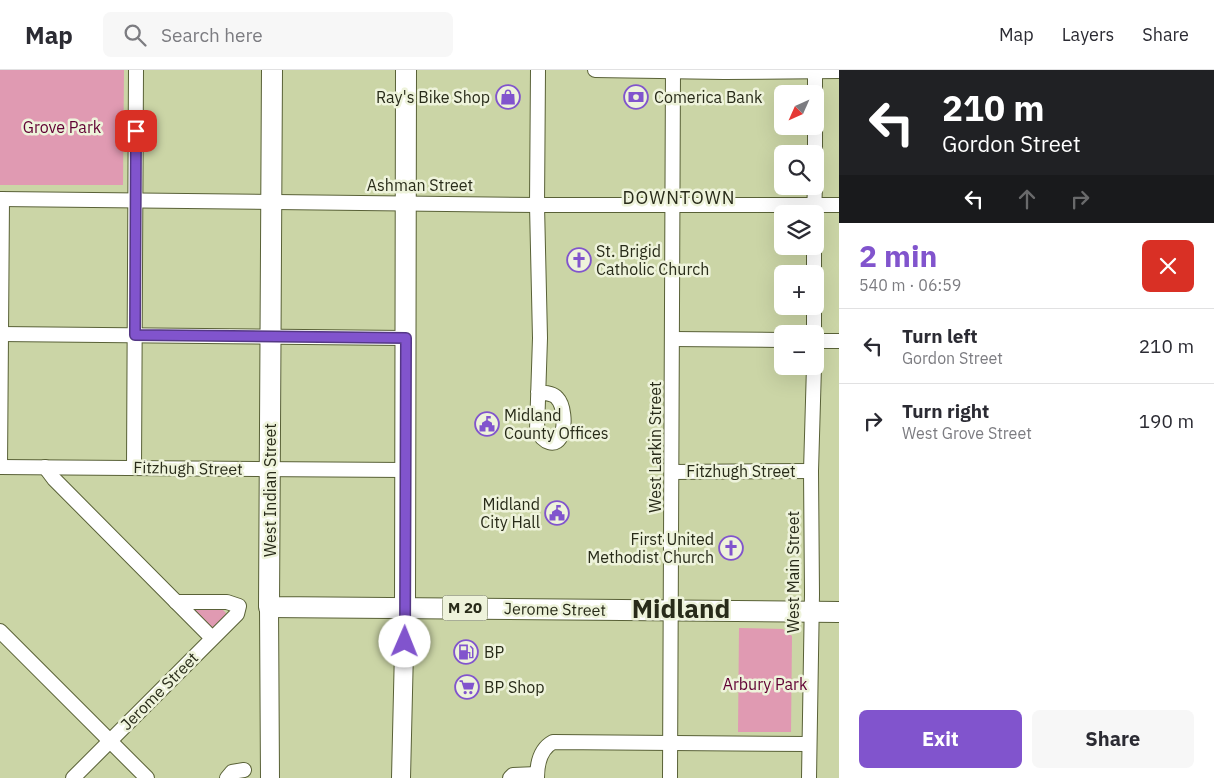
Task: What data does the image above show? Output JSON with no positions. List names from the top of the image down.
{
  "streets": {
    "highway": ["West Indian Street", "M 20", "Jerome Street"],
    "street": [
      "Ashman Street",
      "West Larkin Street",
      "Fitzhugh Street",
      "West Main Street"
    ]
  },
  "crossings": [
    ["Ashman Street", "West Larkin Street"],
    ["Ashman Street", "West Indian Street"],
    ["West Larkin Street", "Fitzhugh Street"],
    ["West Larkin Street", "Jerome Street"],
    ["Fitzhugh Street", "West Indian Street"],
    ["Fitzhugh Street", "West Main Street"],
    ["West Indian Street", "Jerome Street"],
    ["West Main Street", "M 20"],
    ["West Main Street", "Jerome Street"],
    ["M 20", "Jerome Street"]
  ],
  "districts": ["DOWNTOWN", "Midland"],
  "parks": ["Grove Park", "Arbury Park"],
  "places": {
    "shop": ["Ray's Bike Shop"],
    "bank": ["Comerica Bank"],
    "church": ["St. Brigid Catholic Church", "First United Methodist Church"],
    "public building": ["Midland County Offices", "Midland City Hall"],
    "fuel station": ["BP"],
    "supermarket": ["BP Shop"]
  },
  "north": "bottom left",
  "page": {
    "header": "Map",
    "search": "Search here",
    "nav": ["Map", "Layers", "Share"],
    "turn": ["210 m", "Gordon Street"],
    "map_buttons": ["+", "−"],
    "heading": ["2 min", "540 m · 06:59"],
    "list": [
      {
        "name": "Turn left",
        "note": "Gordon Street",
        "value": "210 m"
      },
      {
        "name": "Turn right",
        "note": "West Grove Street",
        "value": "190 m"
      }
    ],
    "buttons": ["Exit", "Share"]
  }
}
